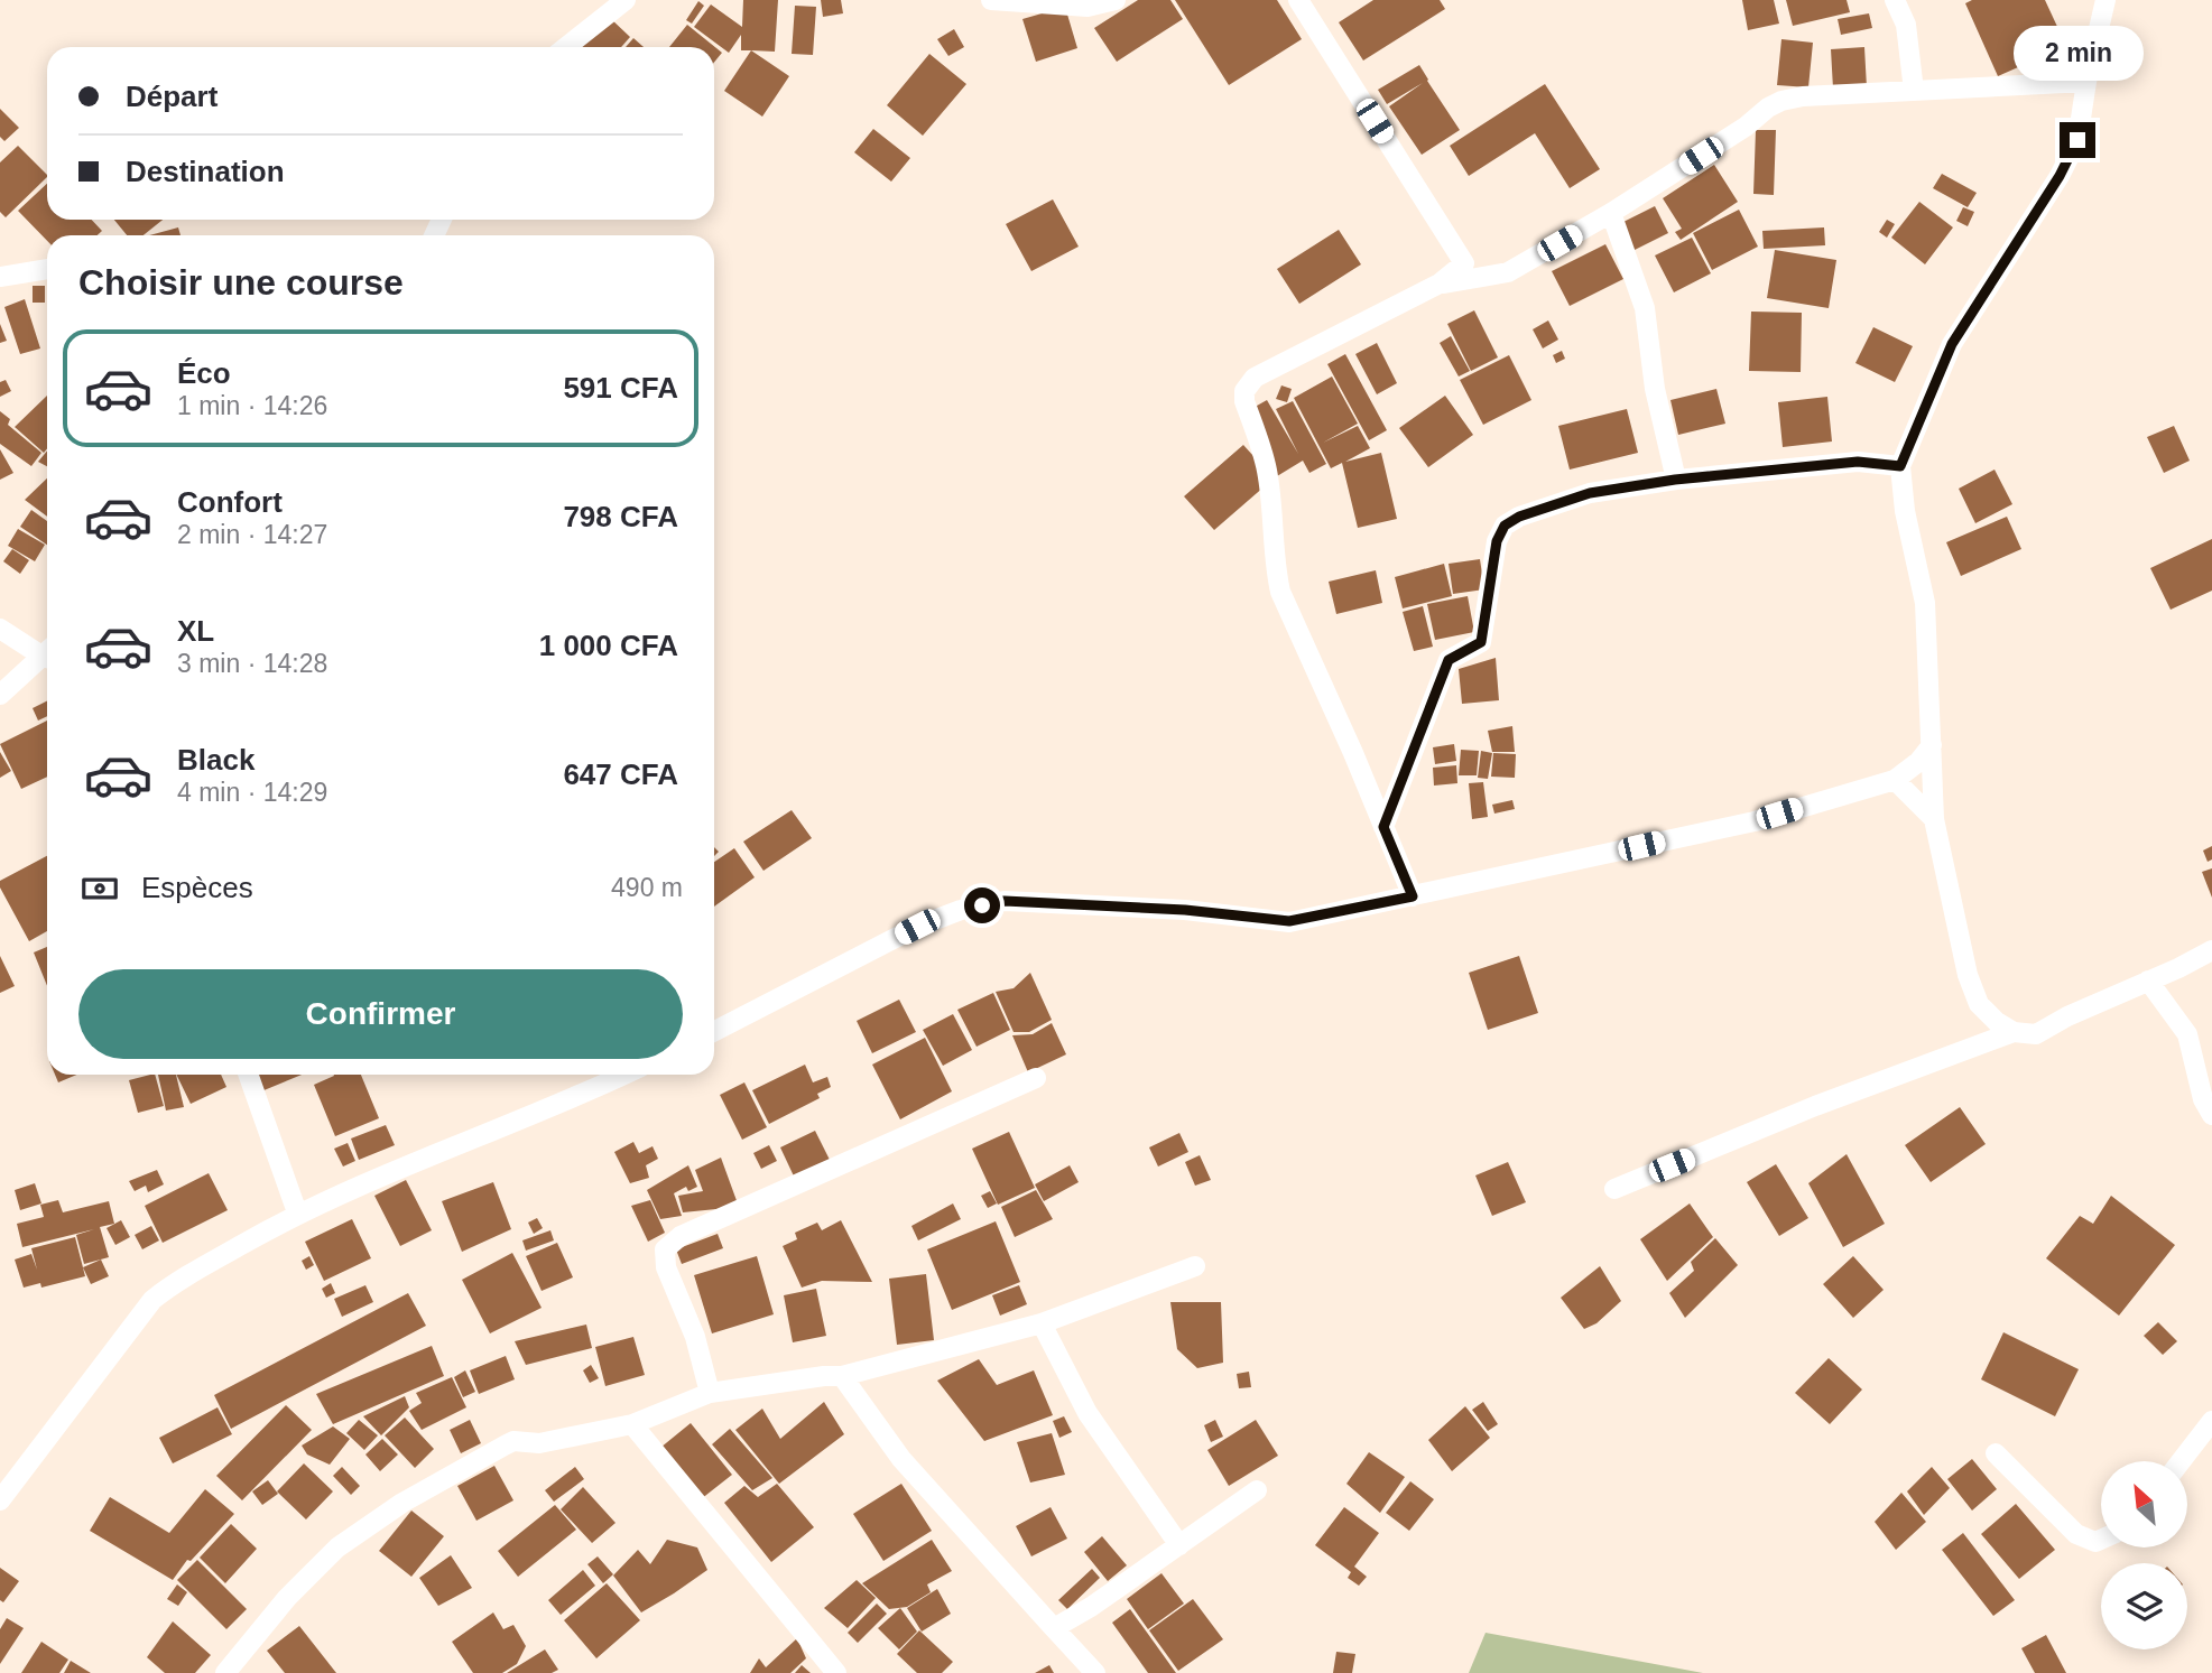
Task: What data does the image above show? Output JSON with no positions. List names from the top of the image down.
{
  "north": "top left",
  "page": {
    "bubble": "2 min",
    "banner": ["Départ", "Destination"],
    "heading": "Choisir une course",
    "list": [
      {
        "name": "Éco",
        "note": "1 min · 14:26",
        "value": "591 CFA"
      },
      {
        "name": "Confort",
        "note": "2 min · 14:27",
        "value": "798 CFA"
      },
      {
        "name": "XL",
        "note": "3 min · 14:28",
        "value": "1 000 CFA"
      },
      {
        "name": "Black",
        "note": "4 min · 14:29",
        "value": "647 CFA"
      }
    ],
    "pay": ["Espèces", "490 m"],
    "buttons": "Confirmer"
  }
}
